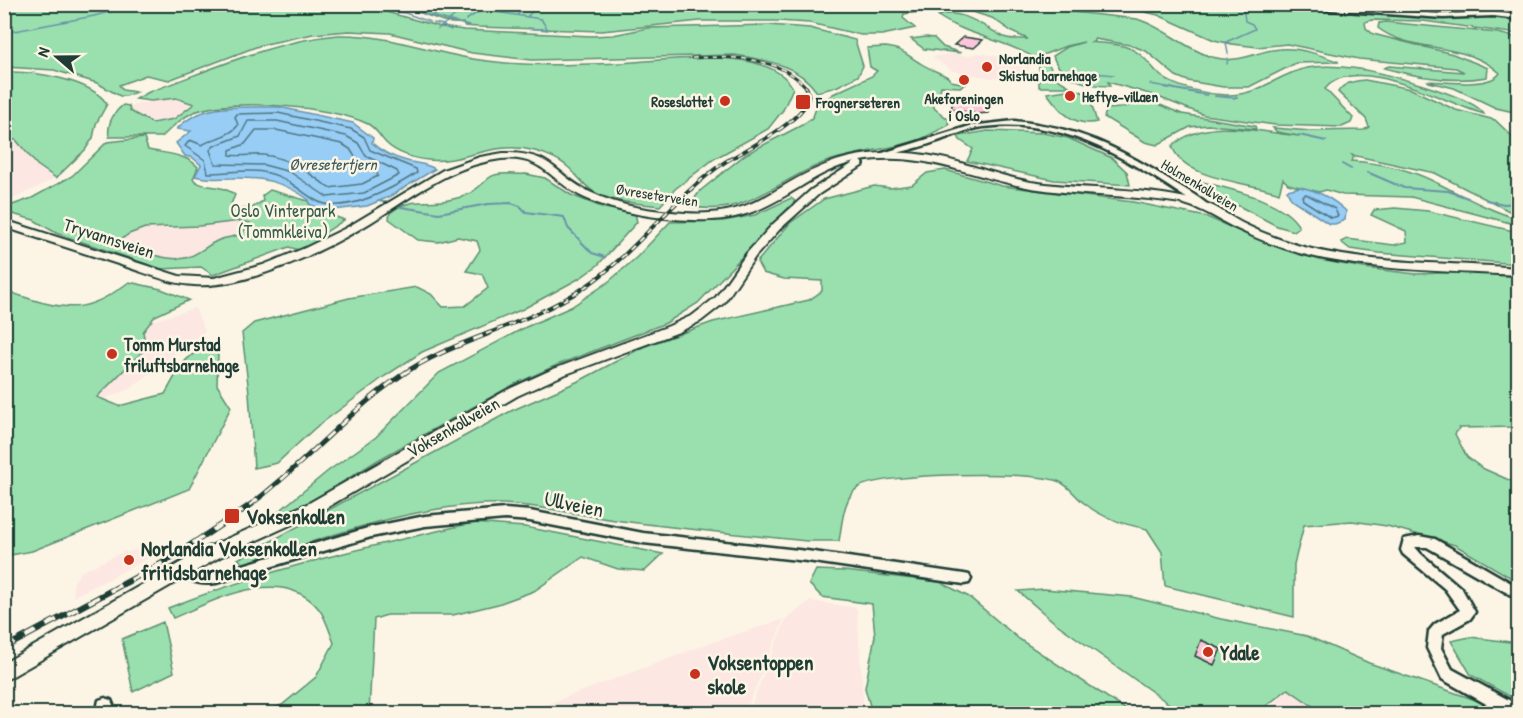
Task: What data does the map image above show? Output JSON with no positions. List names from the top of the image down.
{
  "streets": {
    "main road": [
      "Holmenkollveien",
      "Øvreseterveien",
      "Tryvannsveien",
      "Voksenkollveien"
    ],
    "street": ["Ullveien"]
  },
  "crossings": [
    ["Holmenkollveien", "Øvreseterveien"],
    ["Holmenkollveien", "Voksenkollveien"],
    ["Øvreseterveien", "Tryvannsveien"],
    ["Øvreseterveien", "Voksenkollveien"],
    ["Voksenkollveien", "Ullveien"]
  ],
  "water": ["Øvresetertjern"],
  "parks": ["Oslo Vinterpark (Tommkleiva)"],
  "places": {
    "other": [
      "Norlandia Skistua barnehage",
      "Akeforeningen i Oslo",
      "Heftye-villaen",
      "Roseslottet",
      "Tomm Murstad friluftsbarnehage",
      "Norlandia Voksenkollen fritidsbarnehage",
      "Ydale",
      "Voksentoppen skole"
    ],
    "transit": ["Frognerseteren", "Voksenkollen"]
  },
  "north": "left"
}
